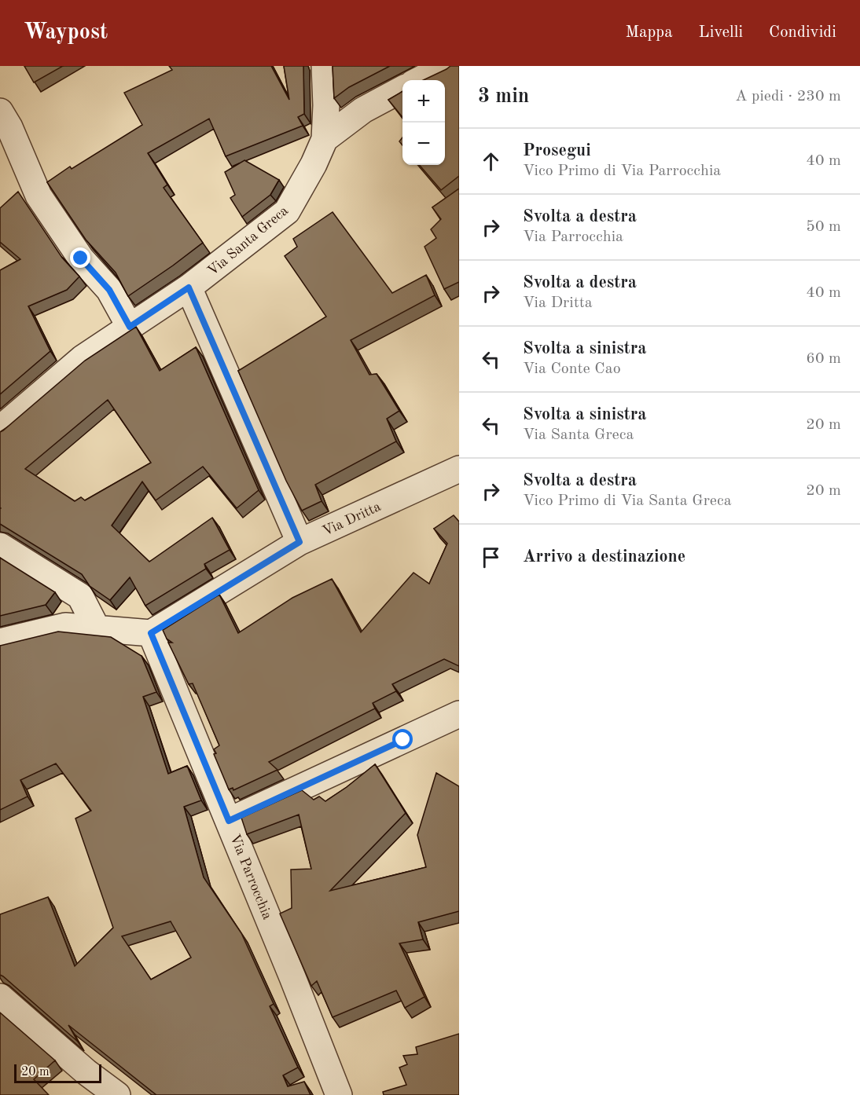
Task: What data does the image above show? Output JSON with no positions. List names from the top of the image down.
{
  "streets": {
    "street": ["Via Santa Greca", "Via Dritta", "Via Parrocchia"]
  },
  "crossings": [
    ["Via Dritta", "Via Parrocchia"]
  ],
  "scale_bar": "20 m",
  "page": {
    "header": "Waypost",
    "nav": ["Mappa", "Livelli", "Condividi"],
    "heading": ["3 min", "A piedi · 230 m"],
    "map_buttons": ["+", "−"],
    "list": [
      ["Prosegui", "Vico Primo di Via Parrocchia", "40 m"],
      ["Svolta a destra", "Via Parrocchia", "50 m"],
      ["Svolta a destra", "Via Dritta", "40 m"],
      ["Svolta a sinistra", "Via Conte Cao", "60 m"],
      ["Svolta a sinistra", "Via Santa Greca", "20 m"],
      ["Svolta a destra", "Vico Primo di Via Santa Greca", "20 m"],
      "Arrivo a destinazione"
    ],
    "scale": "20 m"
  }
}
